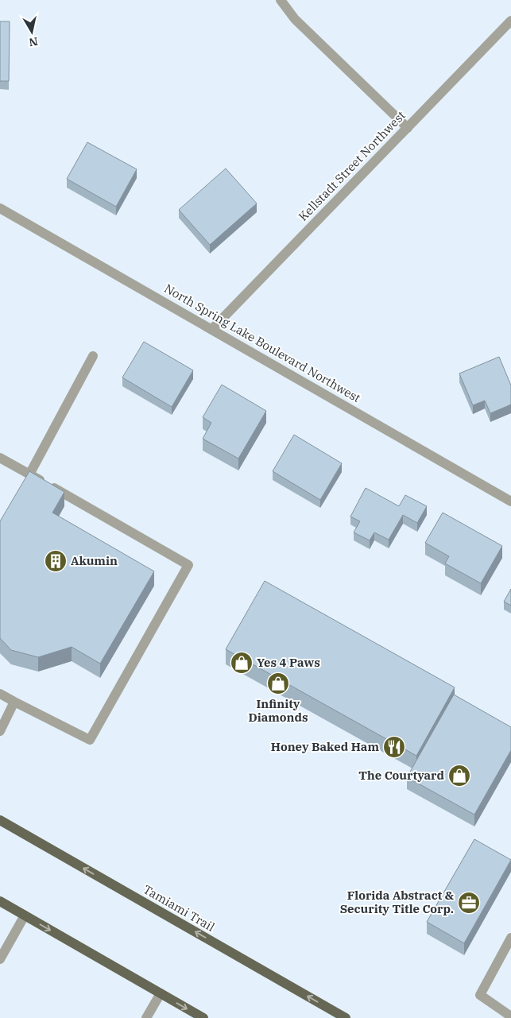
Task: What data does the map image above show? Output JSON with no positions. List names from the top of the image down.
{
  "streets": {
    "main road": ["Tamiami Trail"],
    "street": ["Kellstadt Street Northwest", "North Spring Lake Boulevard Northwest"]
  },
  "crossings": [
    ["Kellstadt Street Northwest", "North Spring Lake Boulevard Northwest"]
  ],
  "places": {
    "building": ["Akumin"],
    "shop": ["Yes 4 Paws", "Infinity Diamonds", "The Courtyard"],
    "restaurant": ["Honey Baked Ham"],
    "office": ["Florida Abstract & Security Title Corp."]
  },
  "north": "bottom"
}
